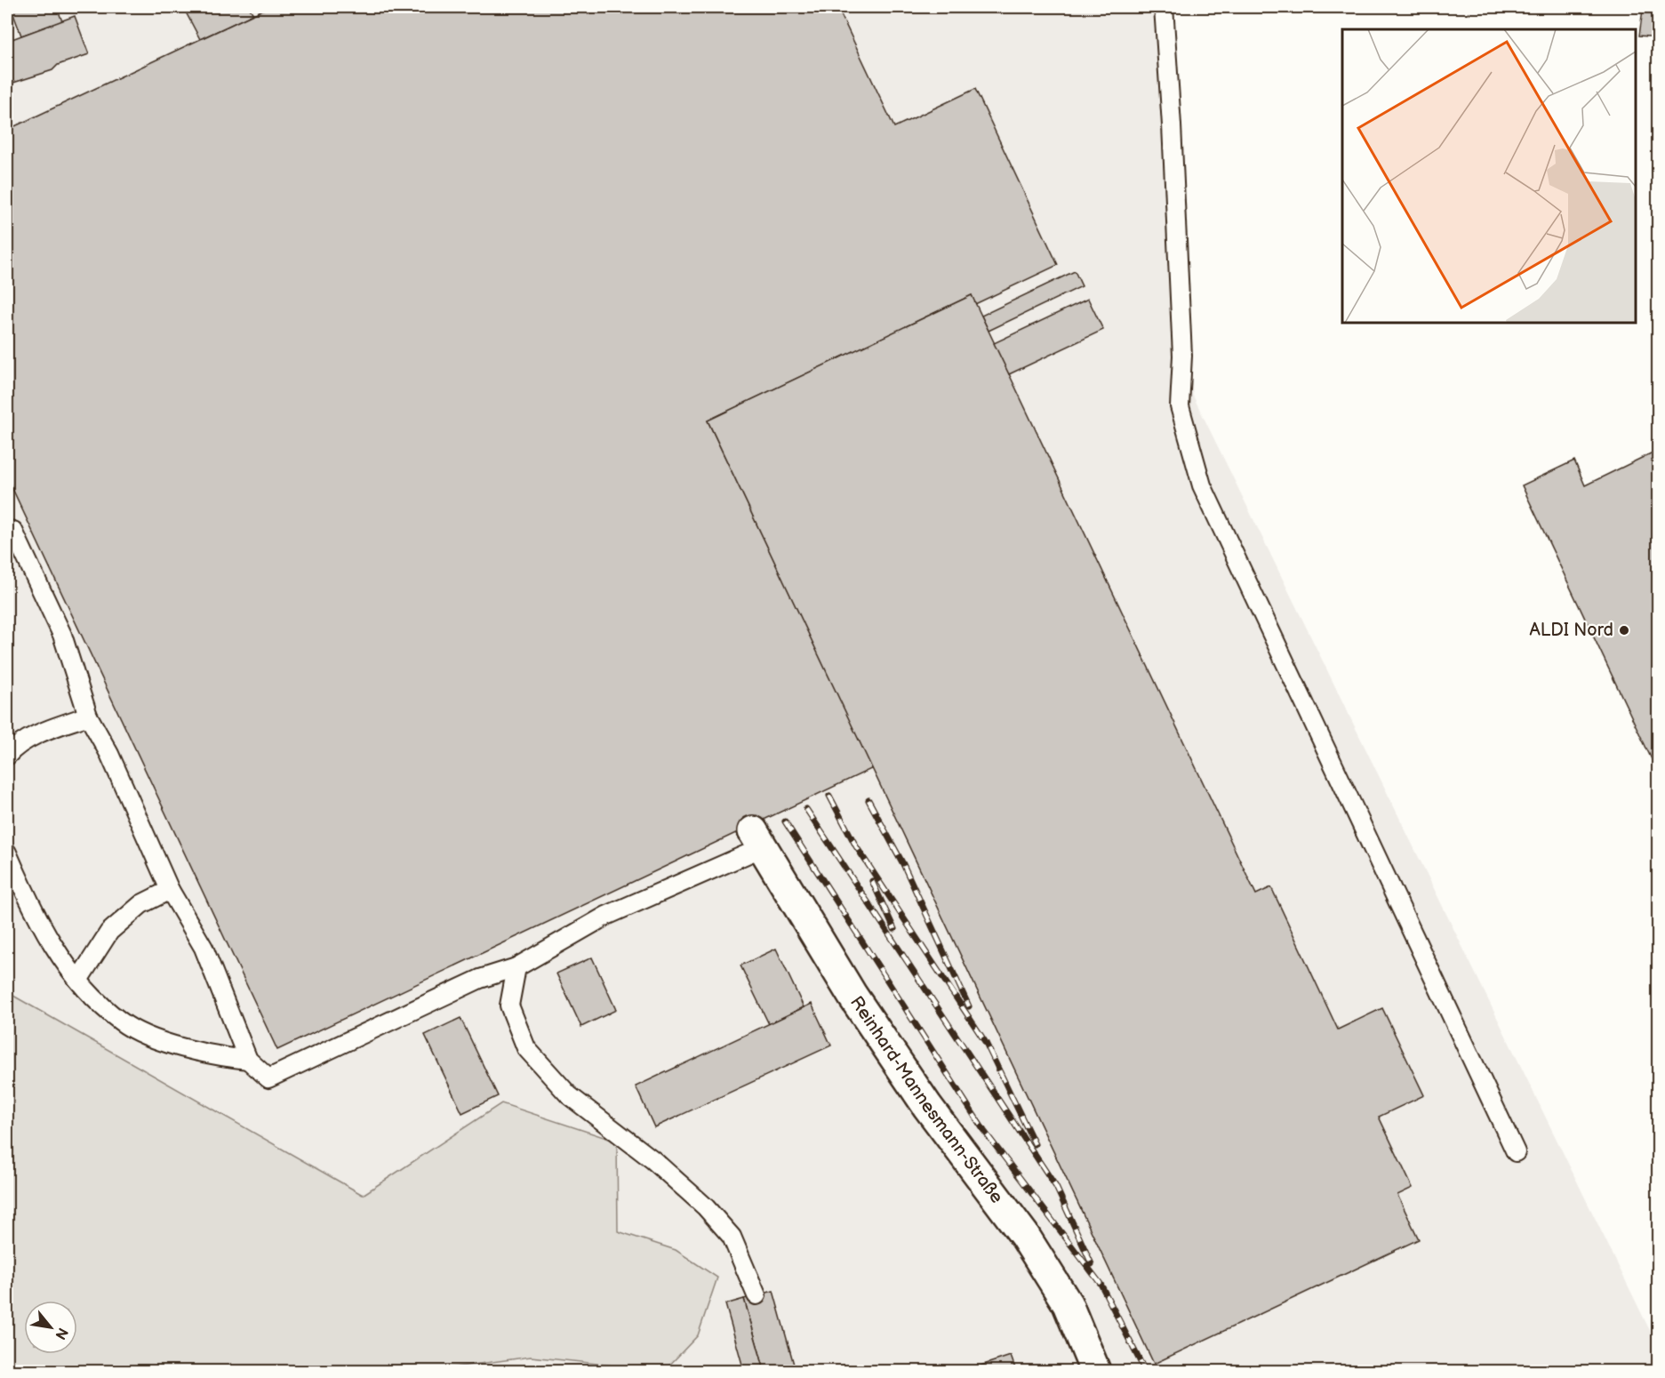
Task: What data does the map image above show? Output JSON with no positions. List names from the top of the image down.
{
  "streets": {
    "street": ["Reinhard-Mannesmann-Straße"]
  },
  "places": ["ALDI Nord"],
  "north": "bottom right"
}
